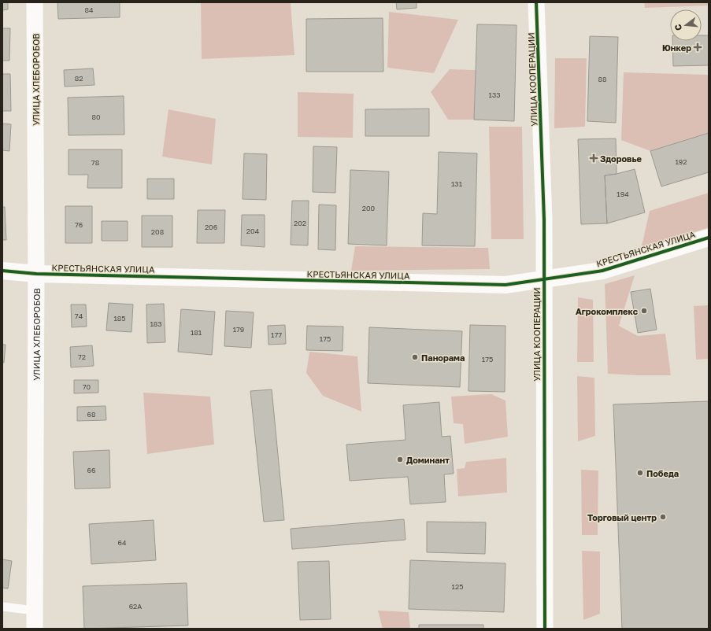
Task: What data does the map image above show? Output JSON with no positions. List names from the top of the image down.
{
  "streets": {
    "street": ["УЛИЦА ХЛЕБОРОБОВ", "УЛИЦА КООПЕРАЦИИ", "КРЕСТЬЯНСКАЯ УЛИЦА"]
  },
  "crossings": [
    ["УЛИЦА ХЛЕБОРОБОВ", "КРЕСТЬЯНСКАЯ УЛИЦА"],
    ["УЛИЦА КООПЕРАЦИИ", "КРЕСТЬЯНСКАЯ УЛИЦА"]
  ],
  "places": {
    "health": ["Юнкер", "Здоровье"],
    "other": [
      "Агрокомплекс",
      "Панорама",
      "Доминант",
      "Победа",
      "Торговый центр"
    ]
  },
  "house_numbers": [
    "84",
    "82",
    "88",
    "133",
    "80",
    "192",
    "78",
    "131",
    "194",
    "200",
    "202",
    "76",
    "206",
    "204",
    "208",
    "74",
    "185",
    "183",
    "179",
    "181",
    "177",
    "175",
    "72",
    "175",
    "70",
    "68",
    "66",
    "64",
    "125",
    "62А"
  ],
  "north": "left"
}
